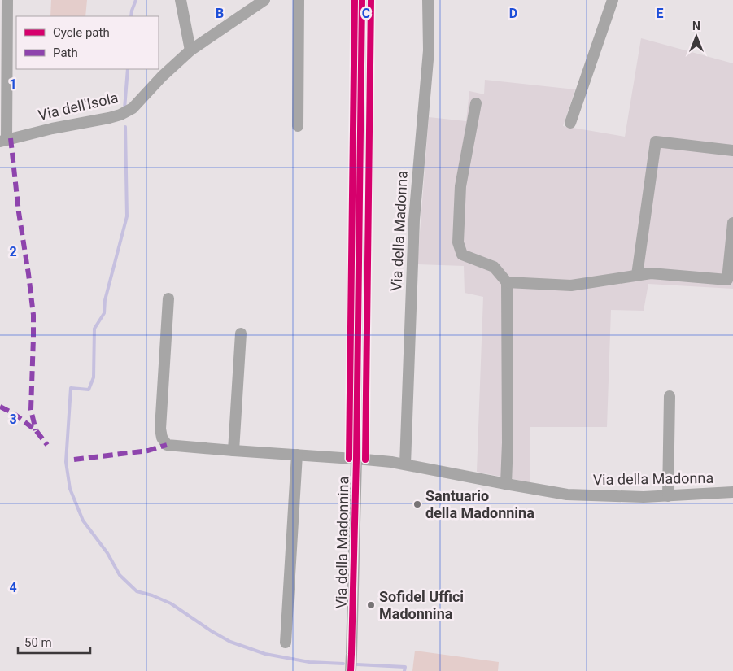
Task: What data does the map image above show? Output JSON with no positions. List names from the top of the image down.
{
  "streets": {
    "street": ["Via dell'Isola", "Via della Madonna", "Via della Madonnina"]
  },
  "crossings": [
    ["Via della Madonna", "Via della Madonnina"]
  ],
  "places": ["Santuario della Madonnina", "Sofidel Uffici Madonnina"],
  "legend": ["Cycle path", "Path"],
  "scale_bar": "50 m",
  "north": "top",
  "grid": {
    "columns": [
      "B",
      "C",
      "D",
      "E"
    ],
    "rows": [
      "1",
      "2",
      "3",
      "4"
    ]
  }
}
